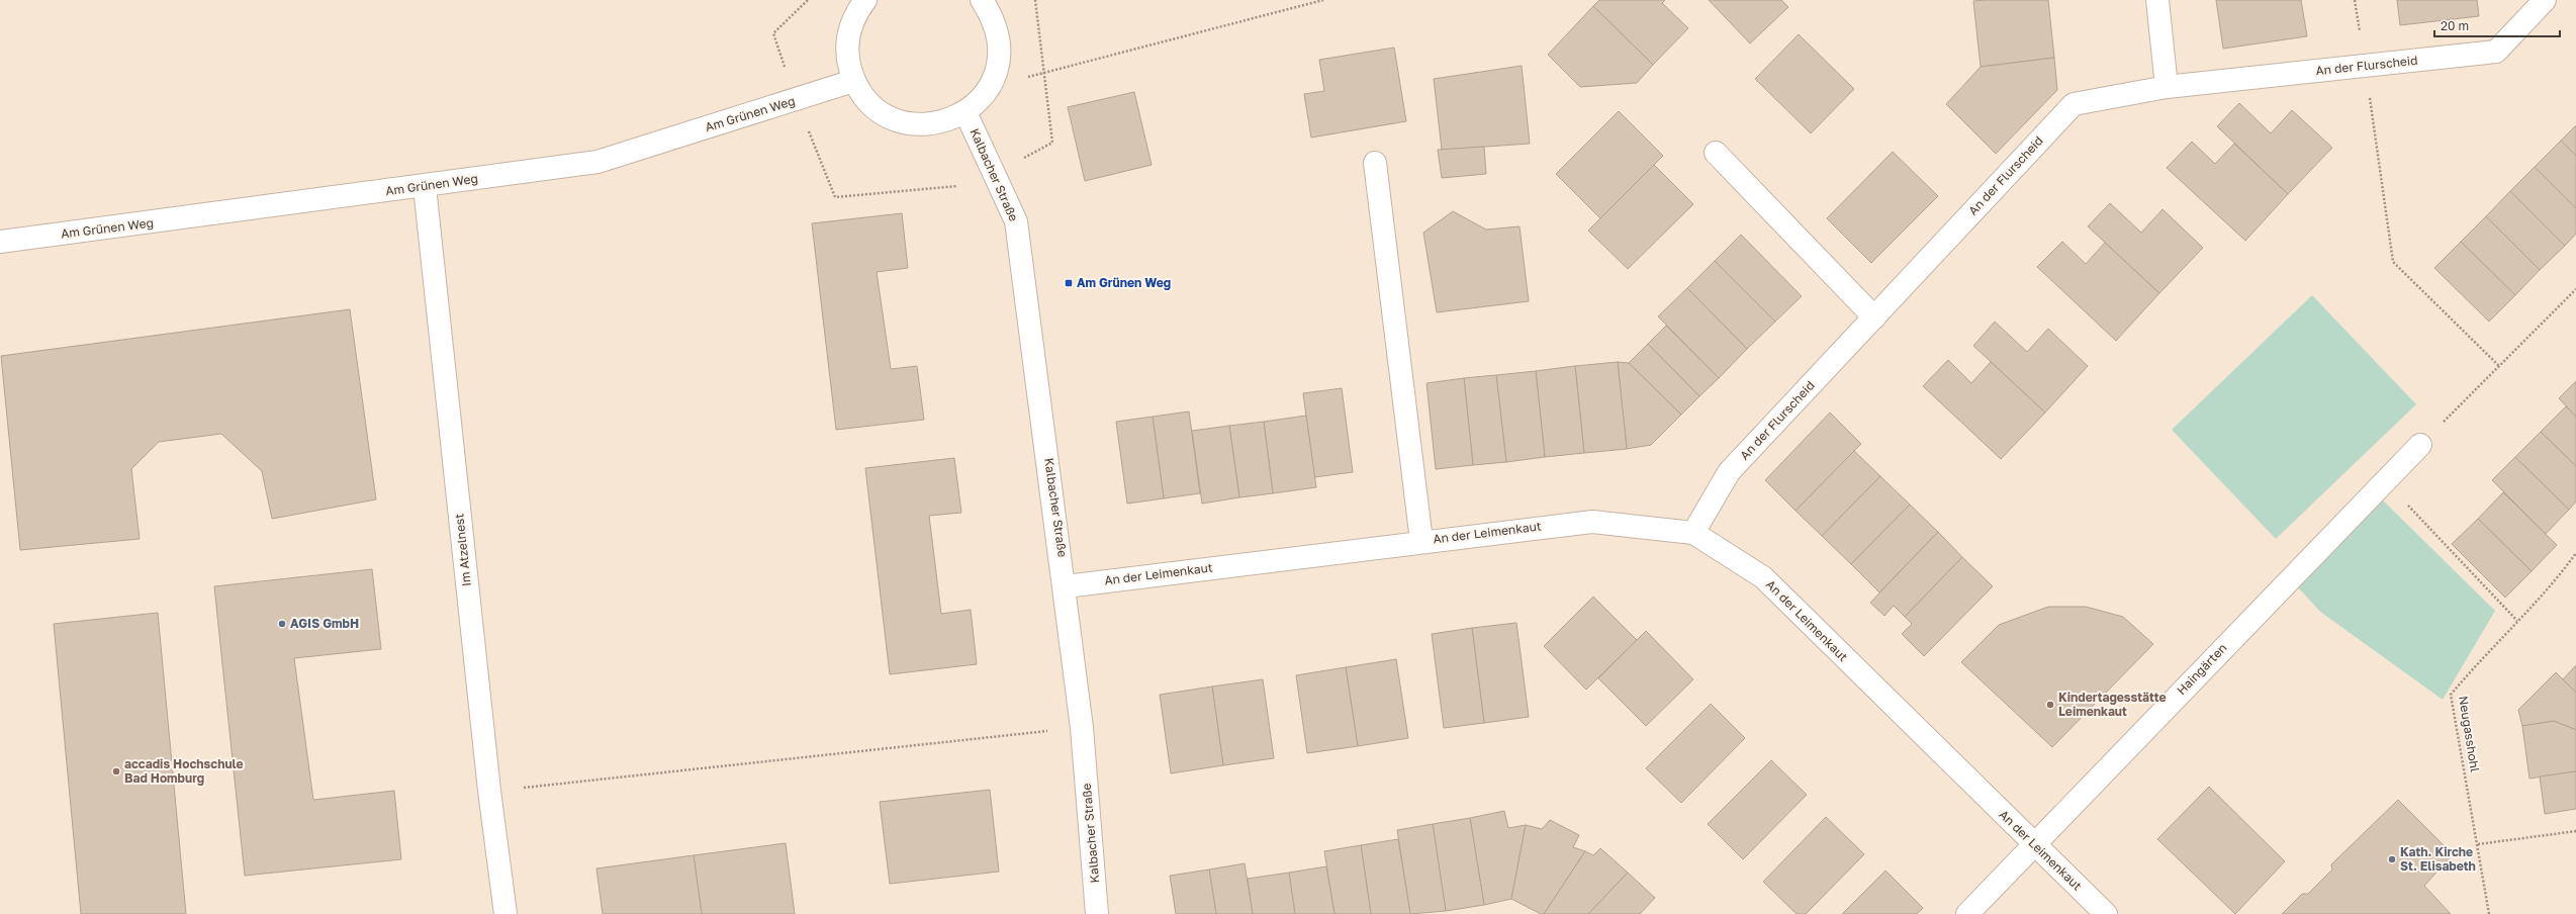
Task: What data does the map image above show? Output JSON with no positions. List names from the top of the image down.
{
  "streets": {
    "street": [
      "An der Flurscheid",
      "Am Grünen Weg",
      "Kalbacher Straße",
      "An der Leimenkaut",
      "Im Atzelnest",
      "Haingärten"
    ],
    "path": ["Neugasshohl"]
  },
  "crossings": [
    ["An der Flurscheid", "An der Leimenkaut"],
    ["Am Grünen Weg", "Im Atzelnest"],
    ["Kalbacher Straße", "An der Leimenkaut"],
    ["An der Leimenkaut", "Haingärten"]
  ],
  "places": {
    "transit": ["Am Grünen Weg"],
    "other": [
      "AGIS GmbH",
      "Kindertagesstätte Leimenkaut",
      "accadis Hochschule Bad Homburg",
      "Kath. Kirche St. Elisabeth"
    ]
  },
  "scale_bar": "20 m"
}
